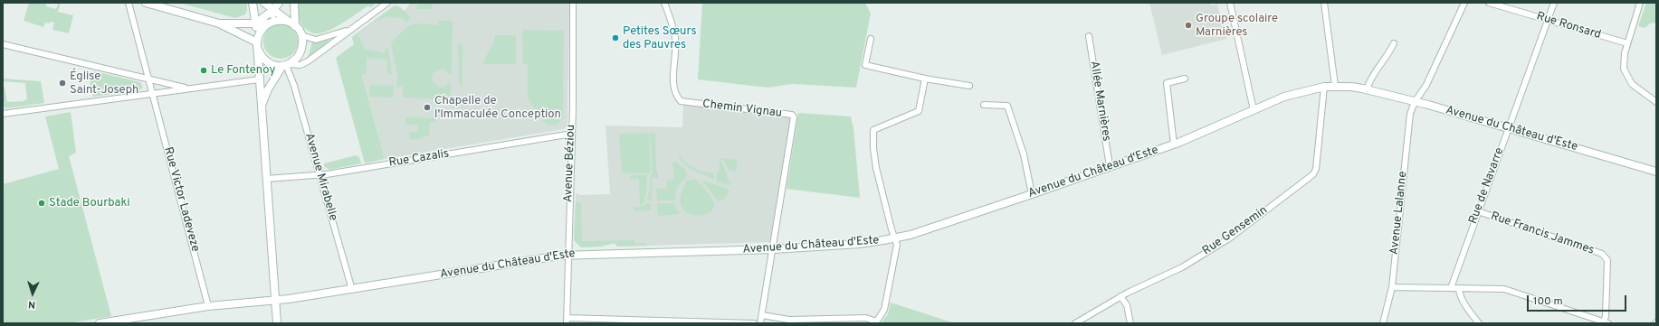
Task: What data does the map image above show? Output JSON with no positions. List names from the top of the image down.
{
  "streets": {
    "street": [
      "Rue Ronsard",
      "Allée Marnières",
      "Chemin Vignau",
      "Avenue du Château d'Este",
      "Rue Cazalis",
      "Avenue Béziou",
      "Avenue Mirabelle",
      "Rue de Navarre",
      "Rue Victor Ladeveze",
      "Avenue Lalanne",
      "Rue Gensemin",
      "Rue Francis Jammes"
    ]
  },
  "crossings": [
    ["Rue Ronsard", "Rue de Navarre"],
    ["Allée Marnières", "Avenue du Château d'Este"],
    ["Chemin Vignau", "Avenue du Château d'Este"],
    ["Avenue du Château d'Este", "Avenue Béziou"],
    ["Avenue du Château d'Este", "Avenue Mirabelle"],
    ["Avenue du Château d'Este", "Rue de Navarre"],
    ["Avenue du Château d'Este", "Rue Victor Ladeveze"],
    ["Avenue du Château d'Este", "Avenue Lalanne"],
    ["Avenue du Château d'Este", "Rue Gensemin"],
    ["Rue Cazalis", "Avenue Béziou"],
    ["Rue Cazalis", "Avenue Mirabelle"],
    ["Rue de Navarre", "Rue Francis Jammes"]
  ],
  "places": [
    "Groupe scolaire Marnières",
    "Petites Sœurs des Pauvres",
    "Le Fontenoy",
    "Église Saint-Joseph",
    "Chapelle de l'Immaculée Conception",
    "Stade Bourbaki"
  ],
  "scale_bar": "100 m",
  "north": "bottom"
}
